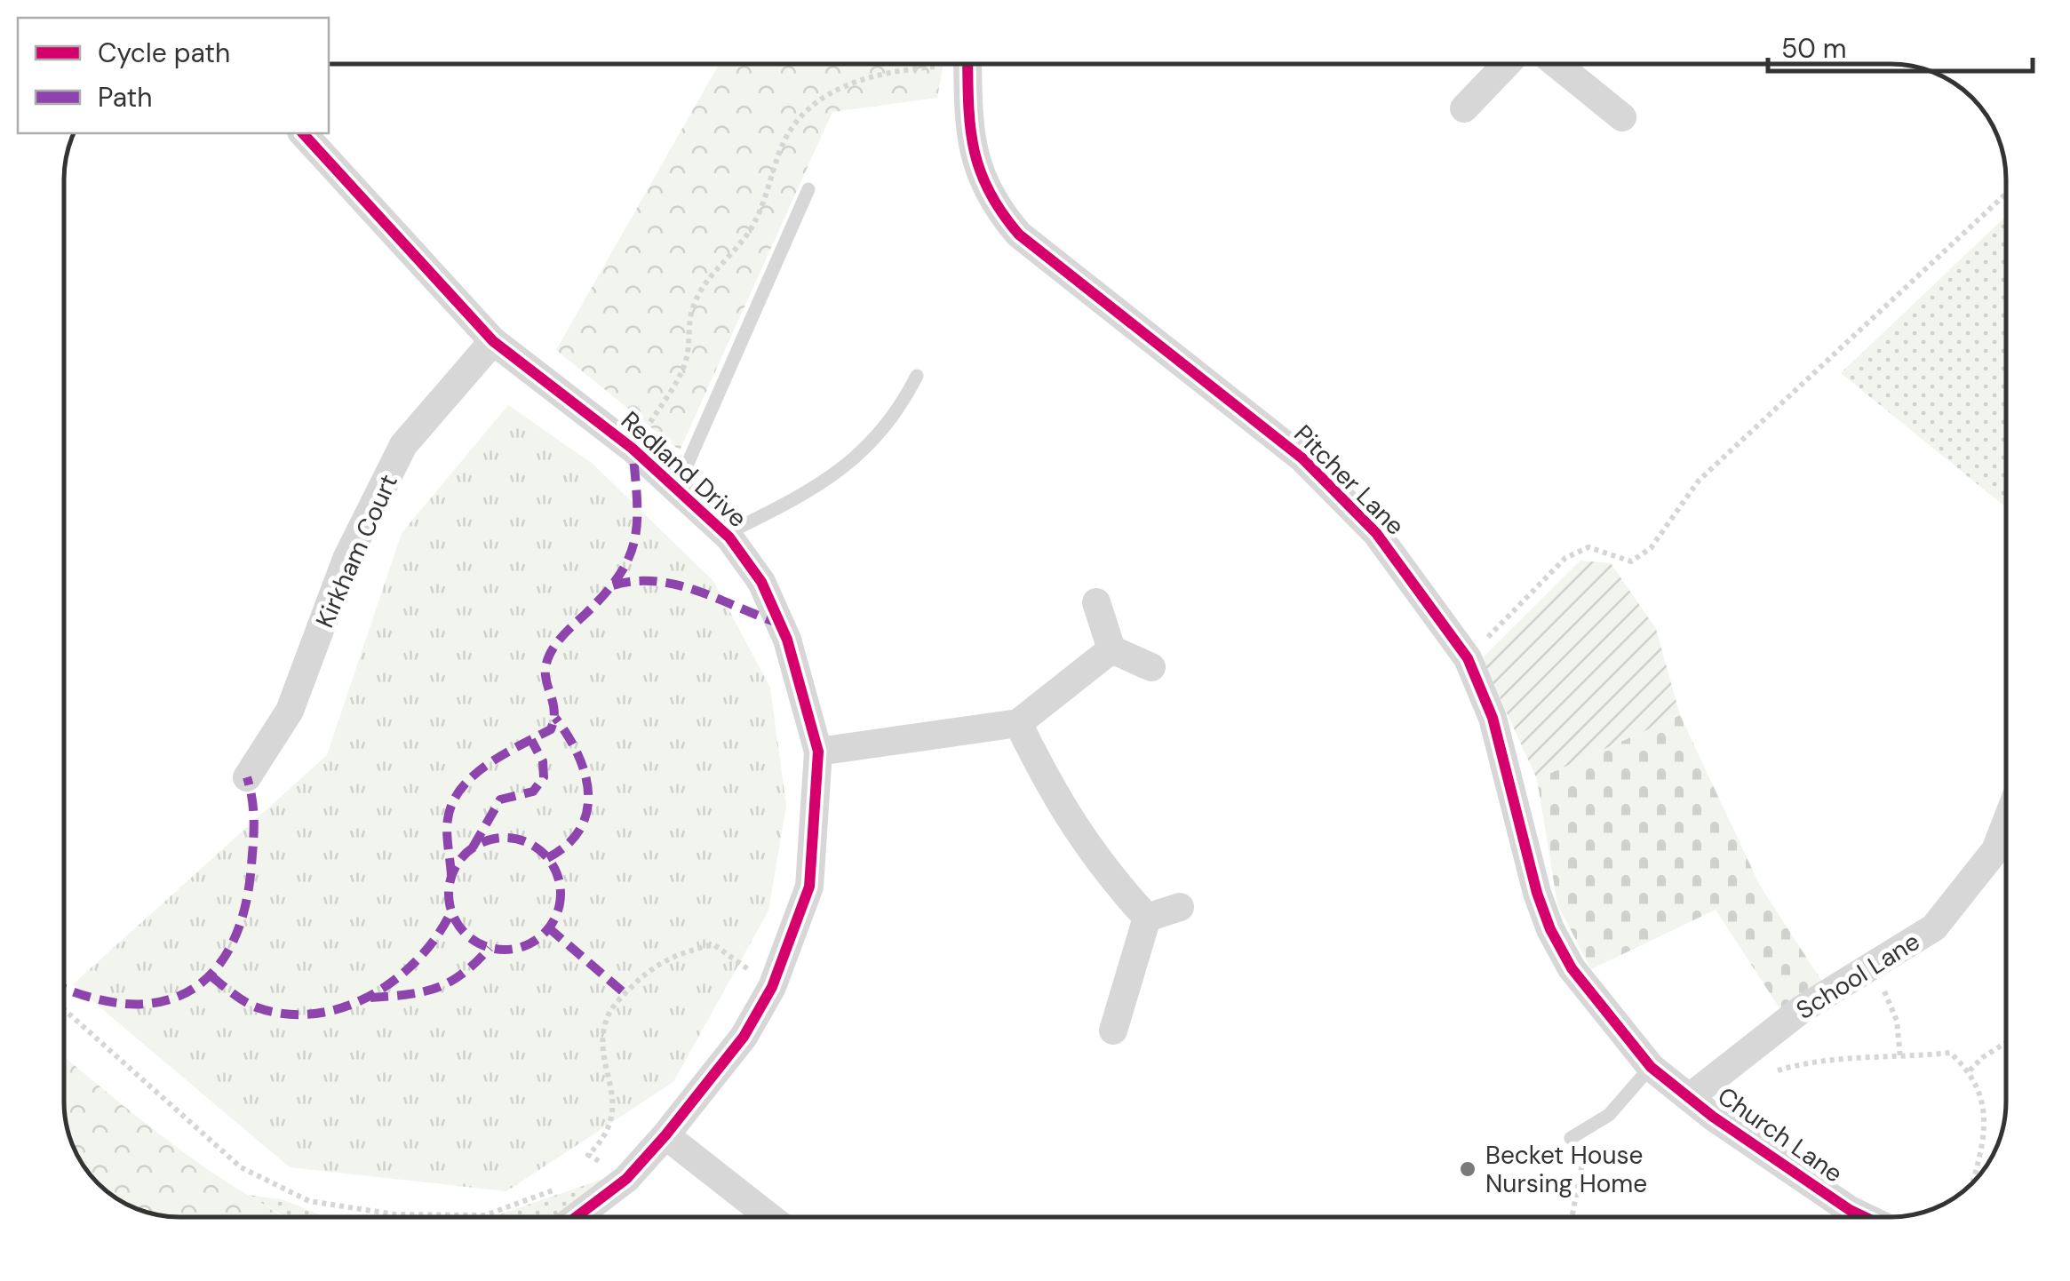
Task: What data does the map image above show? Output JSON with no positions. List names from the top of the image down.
{
  "streets": {
    "street": [
      "Redland Drive",
      "Pitcher Lane",
      "Kirkham Court",
      "School Lane",
      "Church Lane"
    ]
  },
  "crossings": [
    ["Redland Drive", "Kirkham Court"],
    ["Pitcher Lane", "School Lane"],
    ["Pitcher Lane", "Church Lane"],
    ["School Lane", "Church Lane"]
  ],
  "places": ["Becket House Nursing Home"],
  "legend": ["Cycle path", "Path"],
  "scale_bar": "50 m"
}
